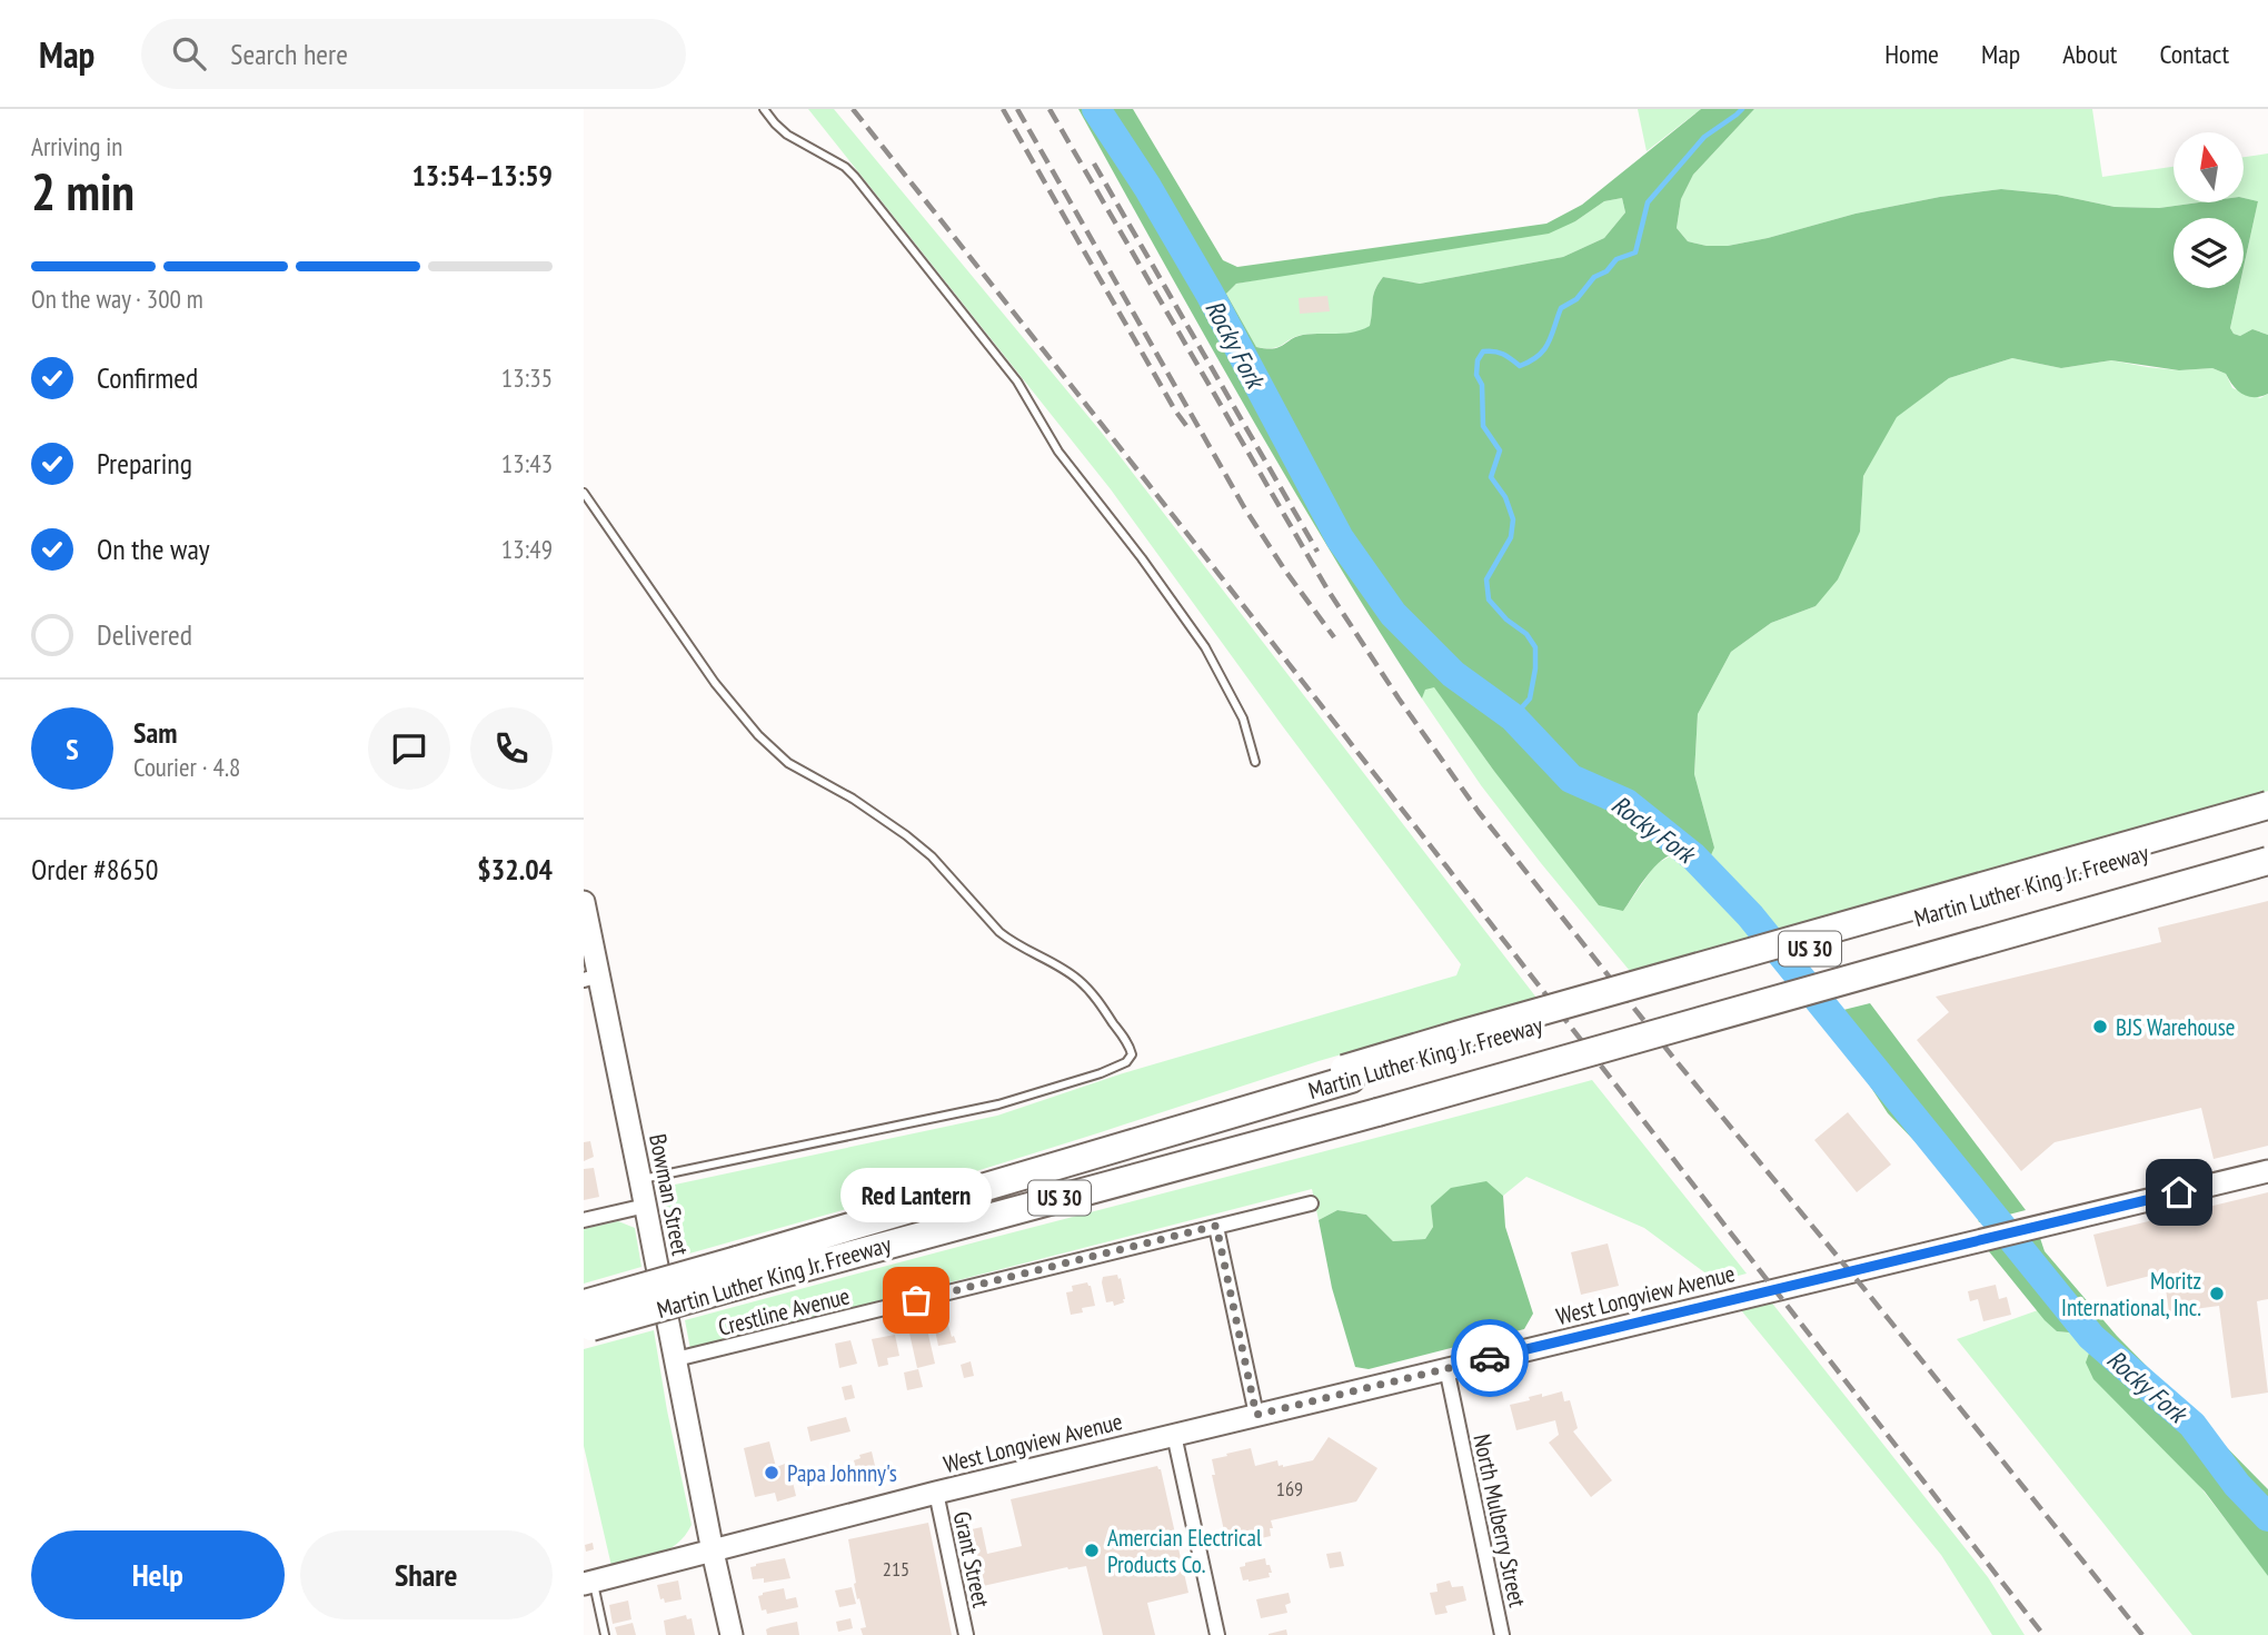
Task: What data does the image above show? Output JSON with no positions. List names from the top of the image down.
{
  "streets": {
    "highway": ["Martin Luther King Jr. Freeway", "US 30"],
    "street": [
      "Bowman Street",
      "West Longview Avenue",
      "Crestline Avenue",
      "North Mulberry Street",
      "Grant Street"
    ]
  },
  "crossings": [
    ["Bowman Street", "West Longview Avenue"],
    ["Bowman Street", "Crestline Avenue"],
    ["West Longview Avenue", "North Mulberry Street"],
    ["West Longview Avenue", "Grant Street"]
  ],
  "water": ["Rocky Fork"],
  "places": [
    "BJS Warehouse",
    "Moritz International, Inc.",
    "Red Lantern",
    "Papa Johnny's",
    "Amercian Electrical Products Co."
  ],
  "house_numbers": ["169", "215"],
  "north": "top",
  "page": {
    "header": "Map",
    "search": "Search here",
    "nav": [
      "Home",
      "Map",
      "About",
      "Contact"
    ],
    "heading": ["2 min", "Arriving in", "13:54–13:59"],
    "panel": [
      "Sam",
      "Courier · 4.8",
      "Order #8650",
      "$32.04"
    ],
    "bar": "On the way · 300 m",
    "list": [
      ["Confirmed", "13:35"],
      ["Preparing", "13:43"],
      ["On the way", "13:49"],
      "Delivered"
    ],
    "round": "S",
    "bubble": "Red Lantern",
    "buttons": ["Help", "Share"]
  }
}
